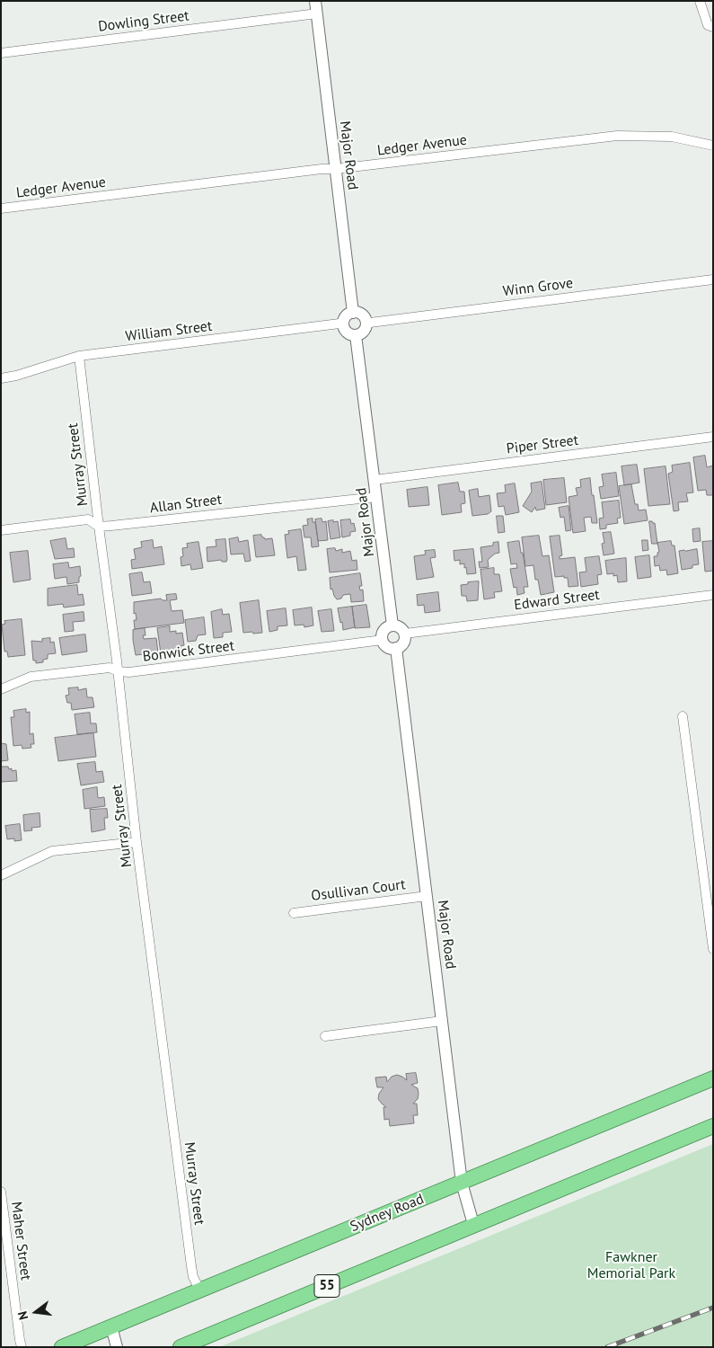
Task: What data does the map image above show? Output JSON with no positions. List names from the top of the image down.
{
  "streets": {
    "highway": ["Sydney Road", "55"],
    "street": [
      "Dowling Street",
      "Ledger Avenue",
      "Major Road",
      "Winn Grove",
      "William Street",
      "Piper Street",
      "Murray Street",
      "Allan Street",
      "Edward Street",
      "Bonwick Street",
      "Osullivan Court",
      "Maher Street"
    ]
  },
  "crossings": [
    ["Dowling Street", "Major Road"],
    ["Ledger Avenue", "Major Road"],
    ["Major Road", "Winn Grove"],
    ["Major Road", "William Street"],
    ["Major Road", "Piper Street"],
    ["Major Road", "Allan Street"],
    ["Major Road", "Edward Street"],
    ["Major Road", "Bonwick Street"],
    ["Major Road", "Osullivan Court"],
    ["Major Road", "Sydney Road"],
    ["Major Road", "55"],
    ["Winn Grove", "William Street"],
    ["William Street", "Murray Street"],
    ["Murray Street", "Allan Street"],
    ["Murray Street", "Bonwick Street"],
    ["Murray Street", "Sydney Road"],
    ["Edward Street", "Bonwick Street"]
  ],
  "parks": ["Fawkner Memorial Park"],
  "north": "left"
}
